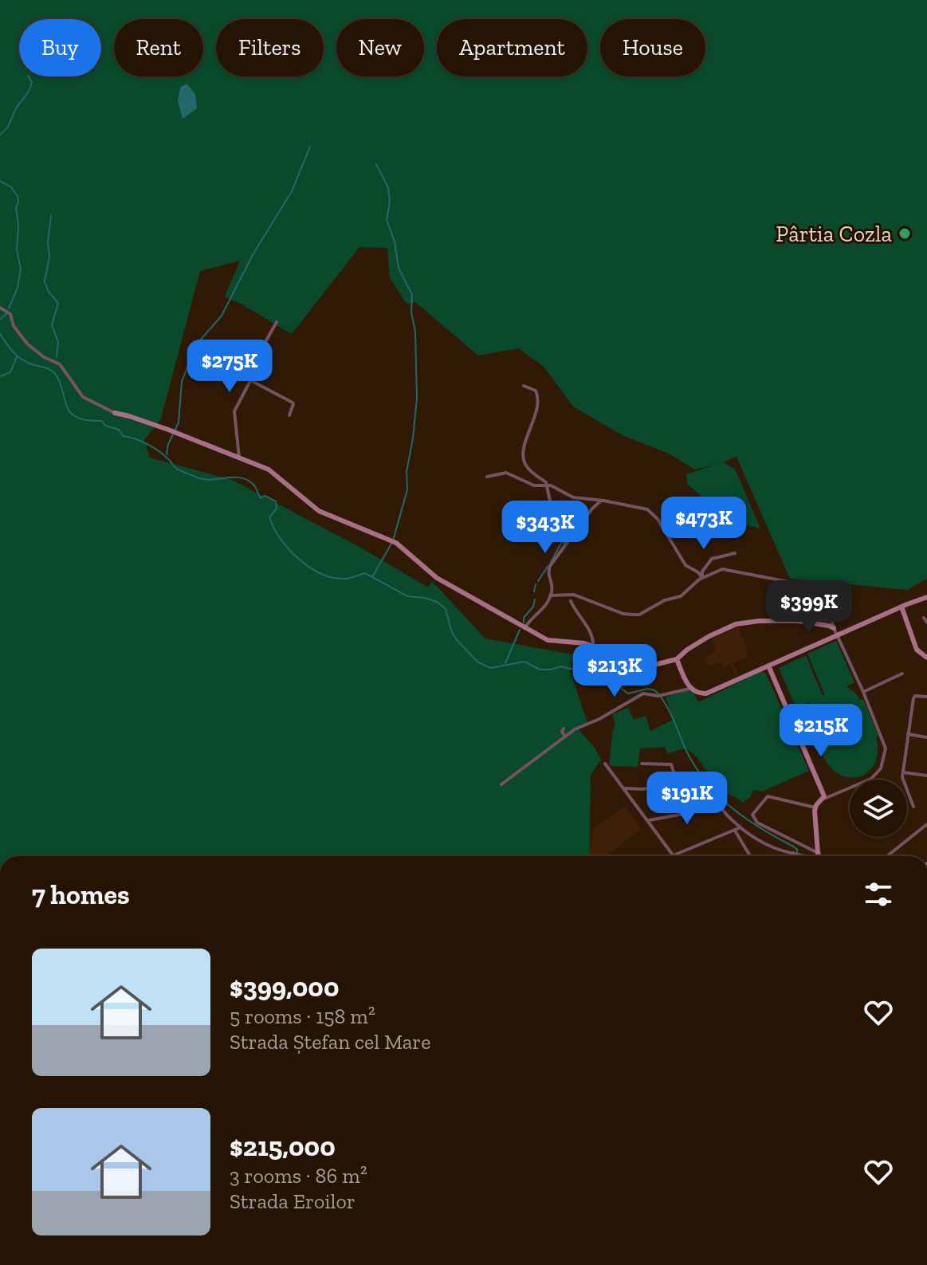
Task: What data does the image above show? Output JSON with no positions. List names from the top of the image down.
{
  "places": ["Pârtia Cozla"],
  "page": {
    "chip": [
      "Buy",
      "Rent",
      "Filters",
      "New",
      "Apartment",
      "House"
    ],
    "price": [
      "$275K",
      "$473K",
      "$343K",
      "$399K",
      "$213K",
      "$215K",
      "$191K"
    ],
    "heading": "7 homes",
    "list": [
      {
        "name": "$399,000",
        "note": "5 rooms · 158 m² · Strada Ștefan cel Mare"
      },
      {
        "name": "$215,000",
        "note": "3 rooms · 86 m² · Strada Eroilor"
      }
    ]
  }
}
